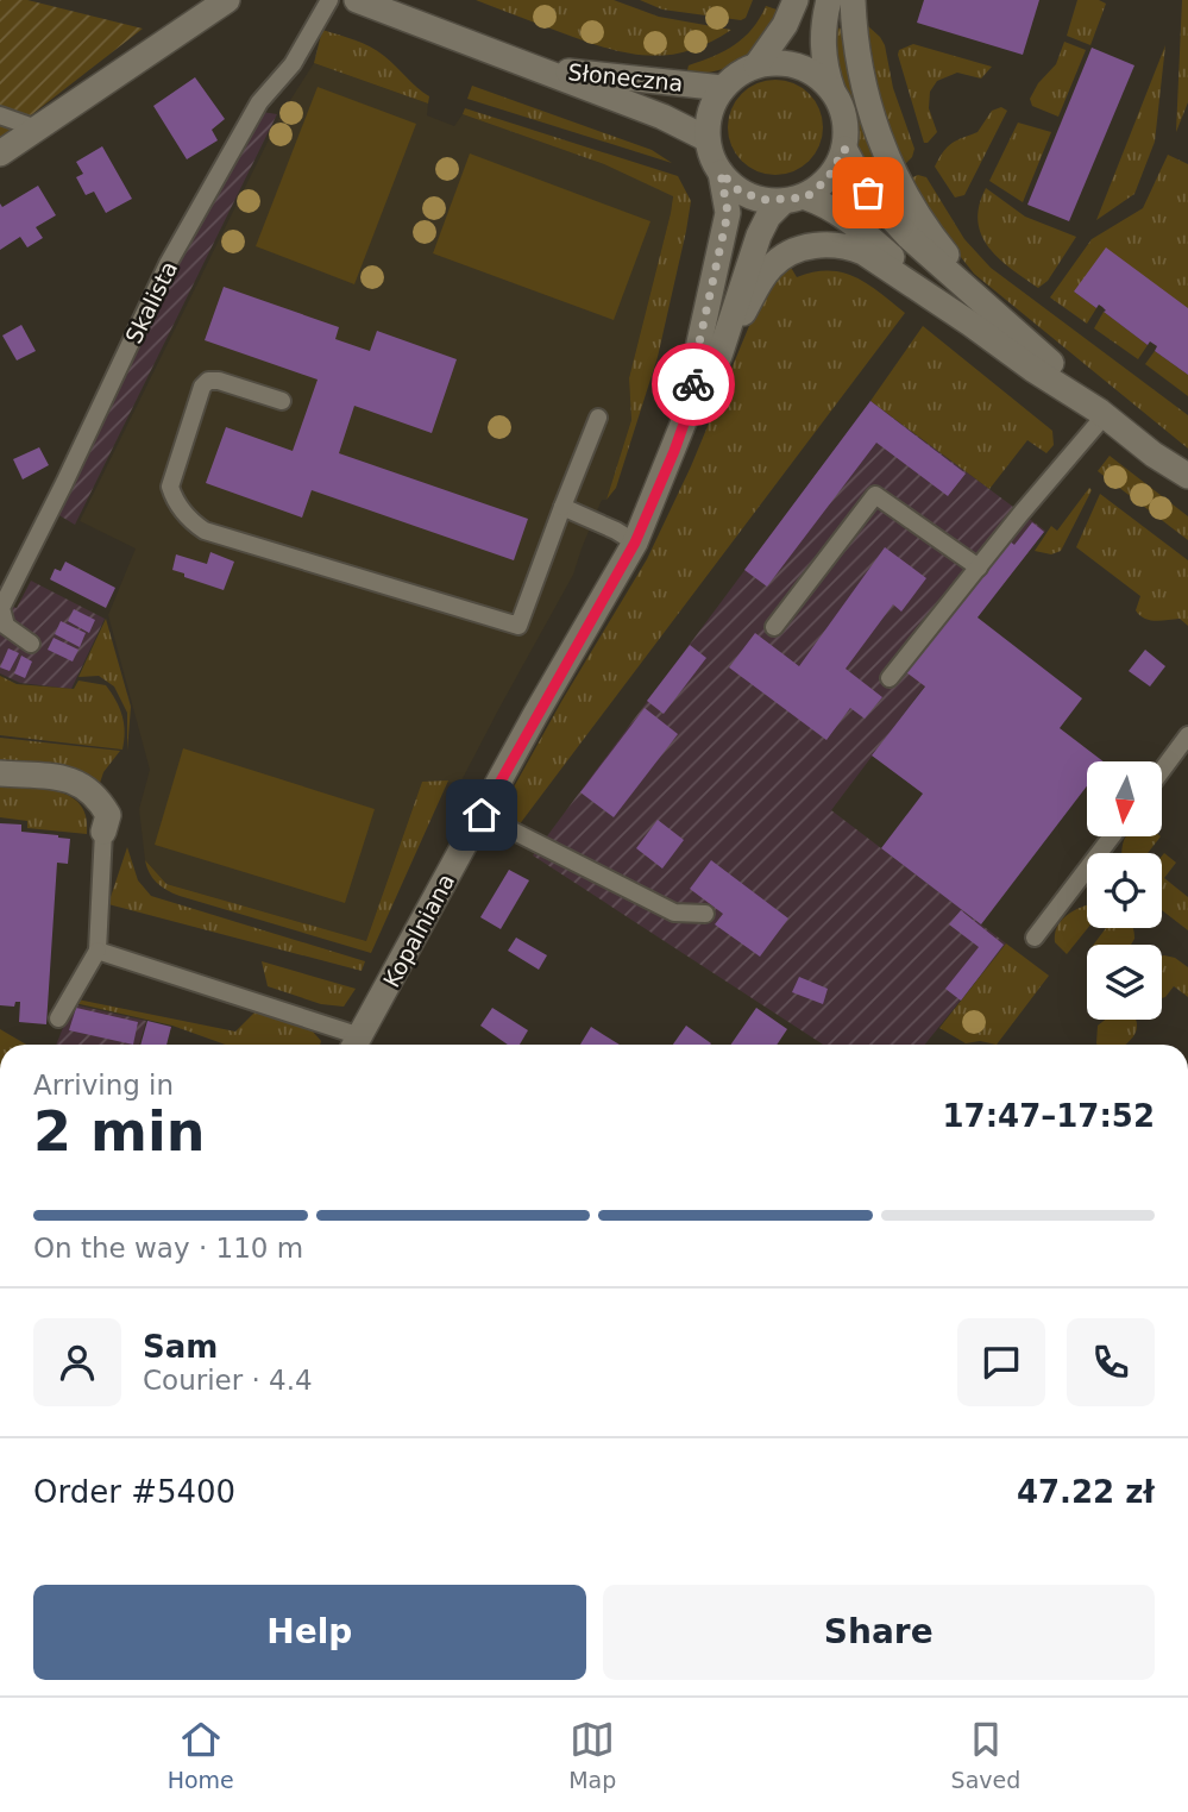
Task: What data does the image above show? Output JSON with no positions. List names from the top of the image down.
{
  "streets": {
    "street": ["Słoneczna", "Kopalniana"],
    "lane": ["Skalista"]
  },
  "crossings": [
    ["Słoneczna", "Kopalniana"]
  ],
  "north": "bottom",
  "page": {
    "heading": ["2 min", "Arriving in", "17:47–17:52"],
    "panel": [
      "Sam",
      "Courier · 4.4",
      "Order #5400",
      "47.22 zł"
    ],
    "bar": "On the way · 110 m",
    "buttons": ["Help", "Share"],
    "tabs": ["Home", "Map", "Saved"]
  }
}
